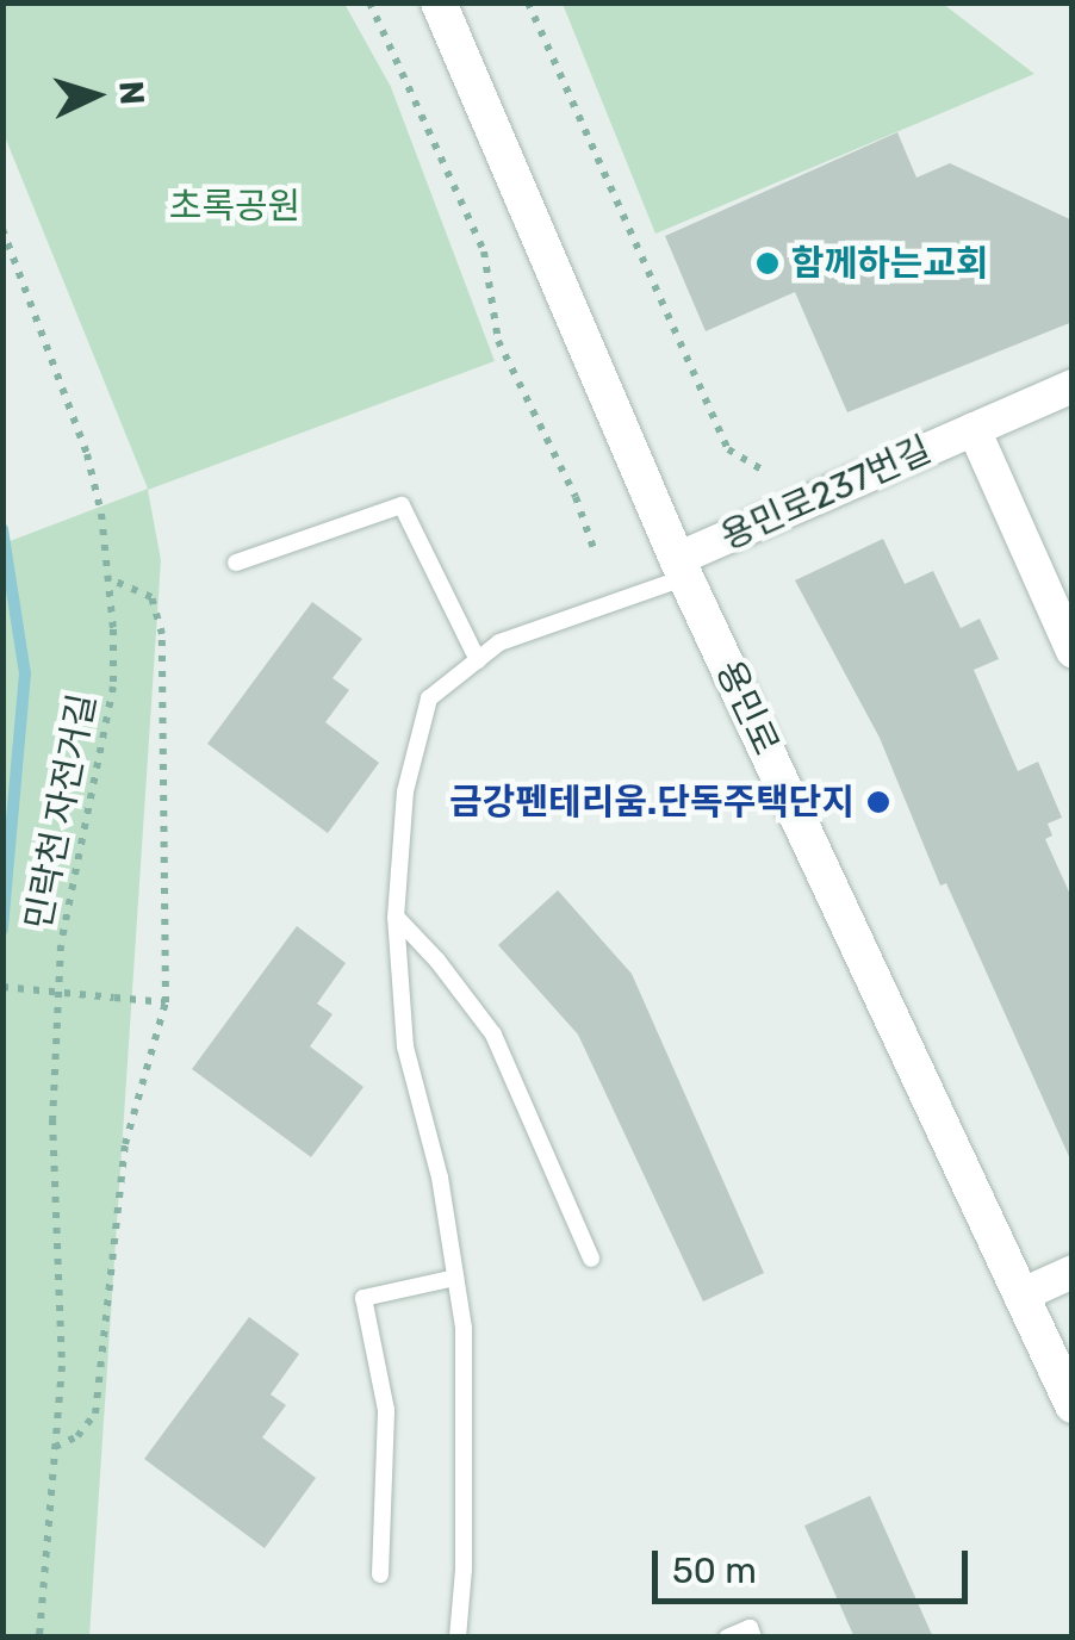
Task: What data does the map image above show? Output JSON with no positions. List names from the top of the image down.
{
  "streets": {
    "street": ["용민로237번길", "용민로"],
    "path": ["민락천 자전거길"]
  },
  "crossings": [
    ["용민로237번길", "용민로"]
  ],
  "parks": ["초록공원"],
  "places": ["함께하는교회", "금강펜테리움.단독주택단지"],
  "scale_bar": "50 m",
  "north": "right"
}
